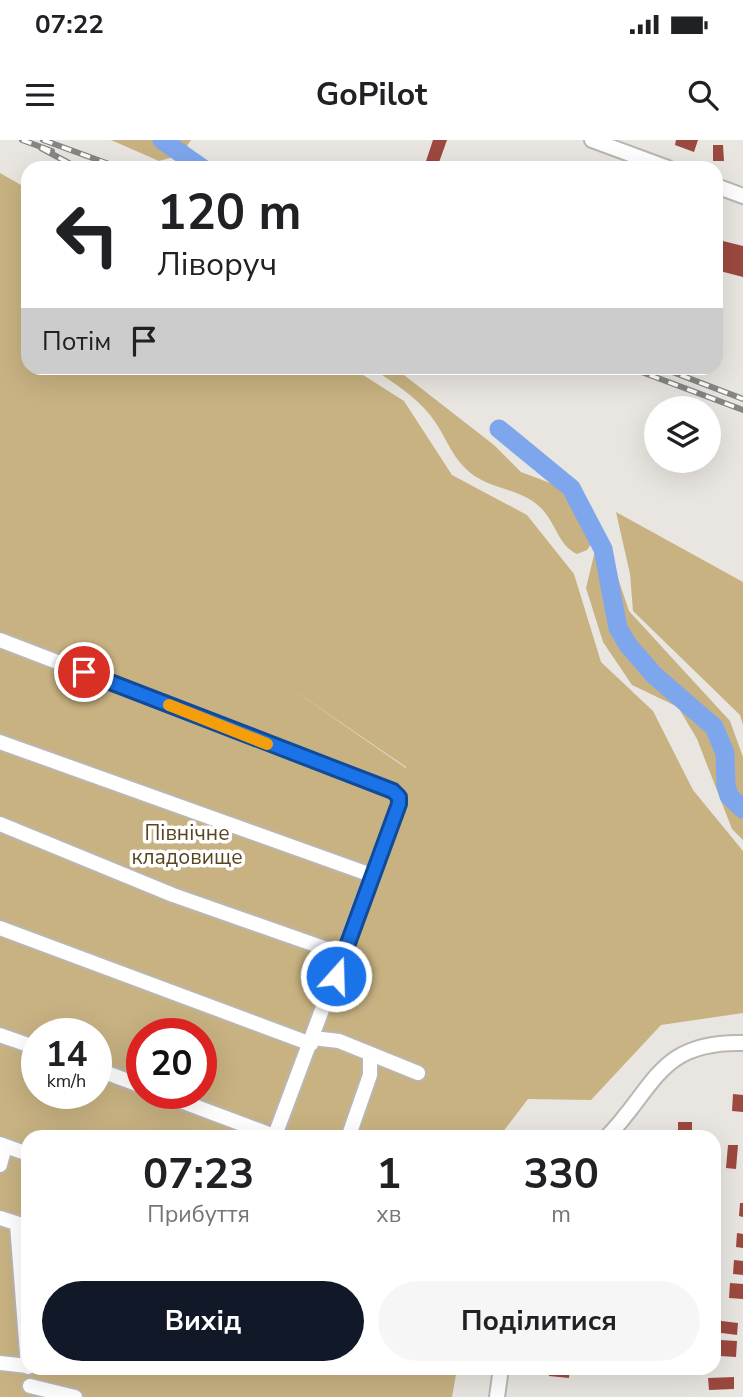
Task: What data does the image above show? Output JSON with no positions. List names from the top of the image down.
{
  "parks": ["Північне кладовище"],
  "page": {
    "status": "07:22",
    "header": "GoPilot",
    "turn": ["120 m", "Ліворуч"],
    "then": "Потім",
    "speed": "14 km/h",
    "limit": "20",
    "eta": [
      "07:23",
      "Прибуття",
      "1",
      "хв",
      "330",
      "m"
    ],
    "buttons": ["Вихід", "Поділитися"]
  }
}
